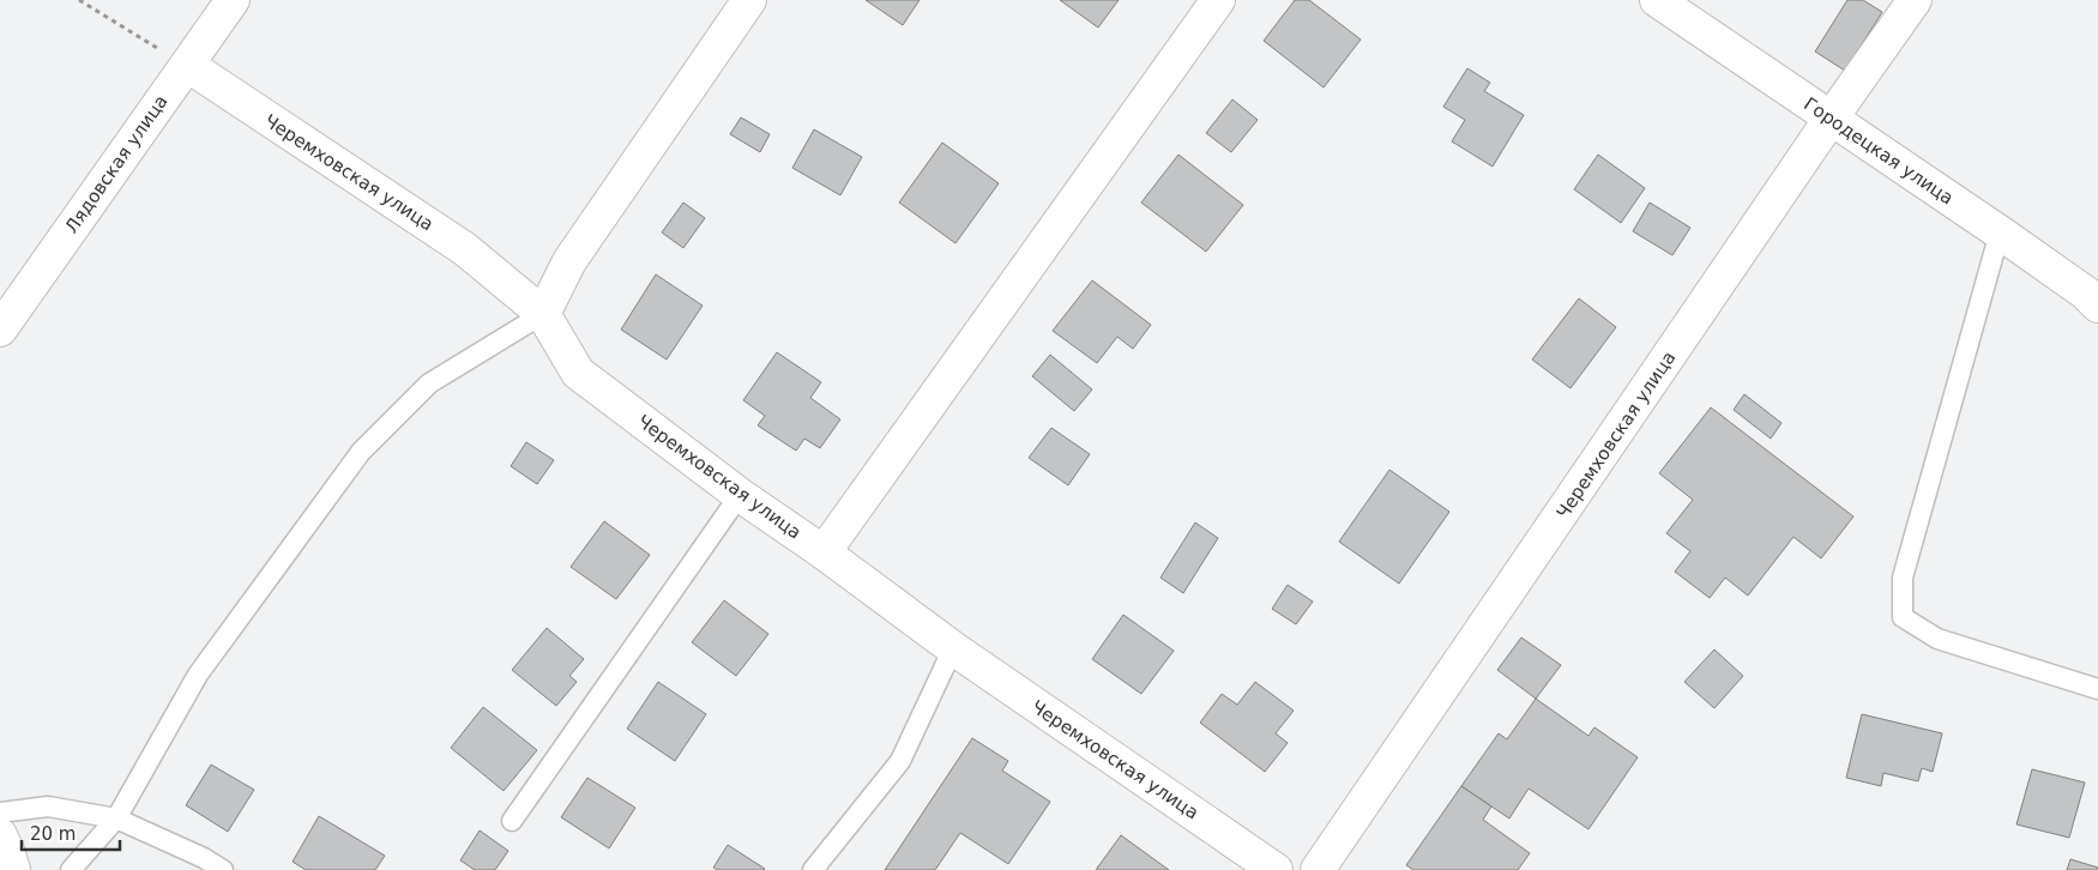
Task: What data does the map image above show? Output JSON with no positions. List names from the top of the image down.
{
  "streets": {
    "street": ["Городецкая улица", "Лядовская улица", "Черемховская улица"]
  },
  "crossings": [
    ["Городецкая улица", "Черемховская улица"],
    ["Лядовская улица", "Черемховская улица"]
  ],
  "scale_bar": "20 m"
}
